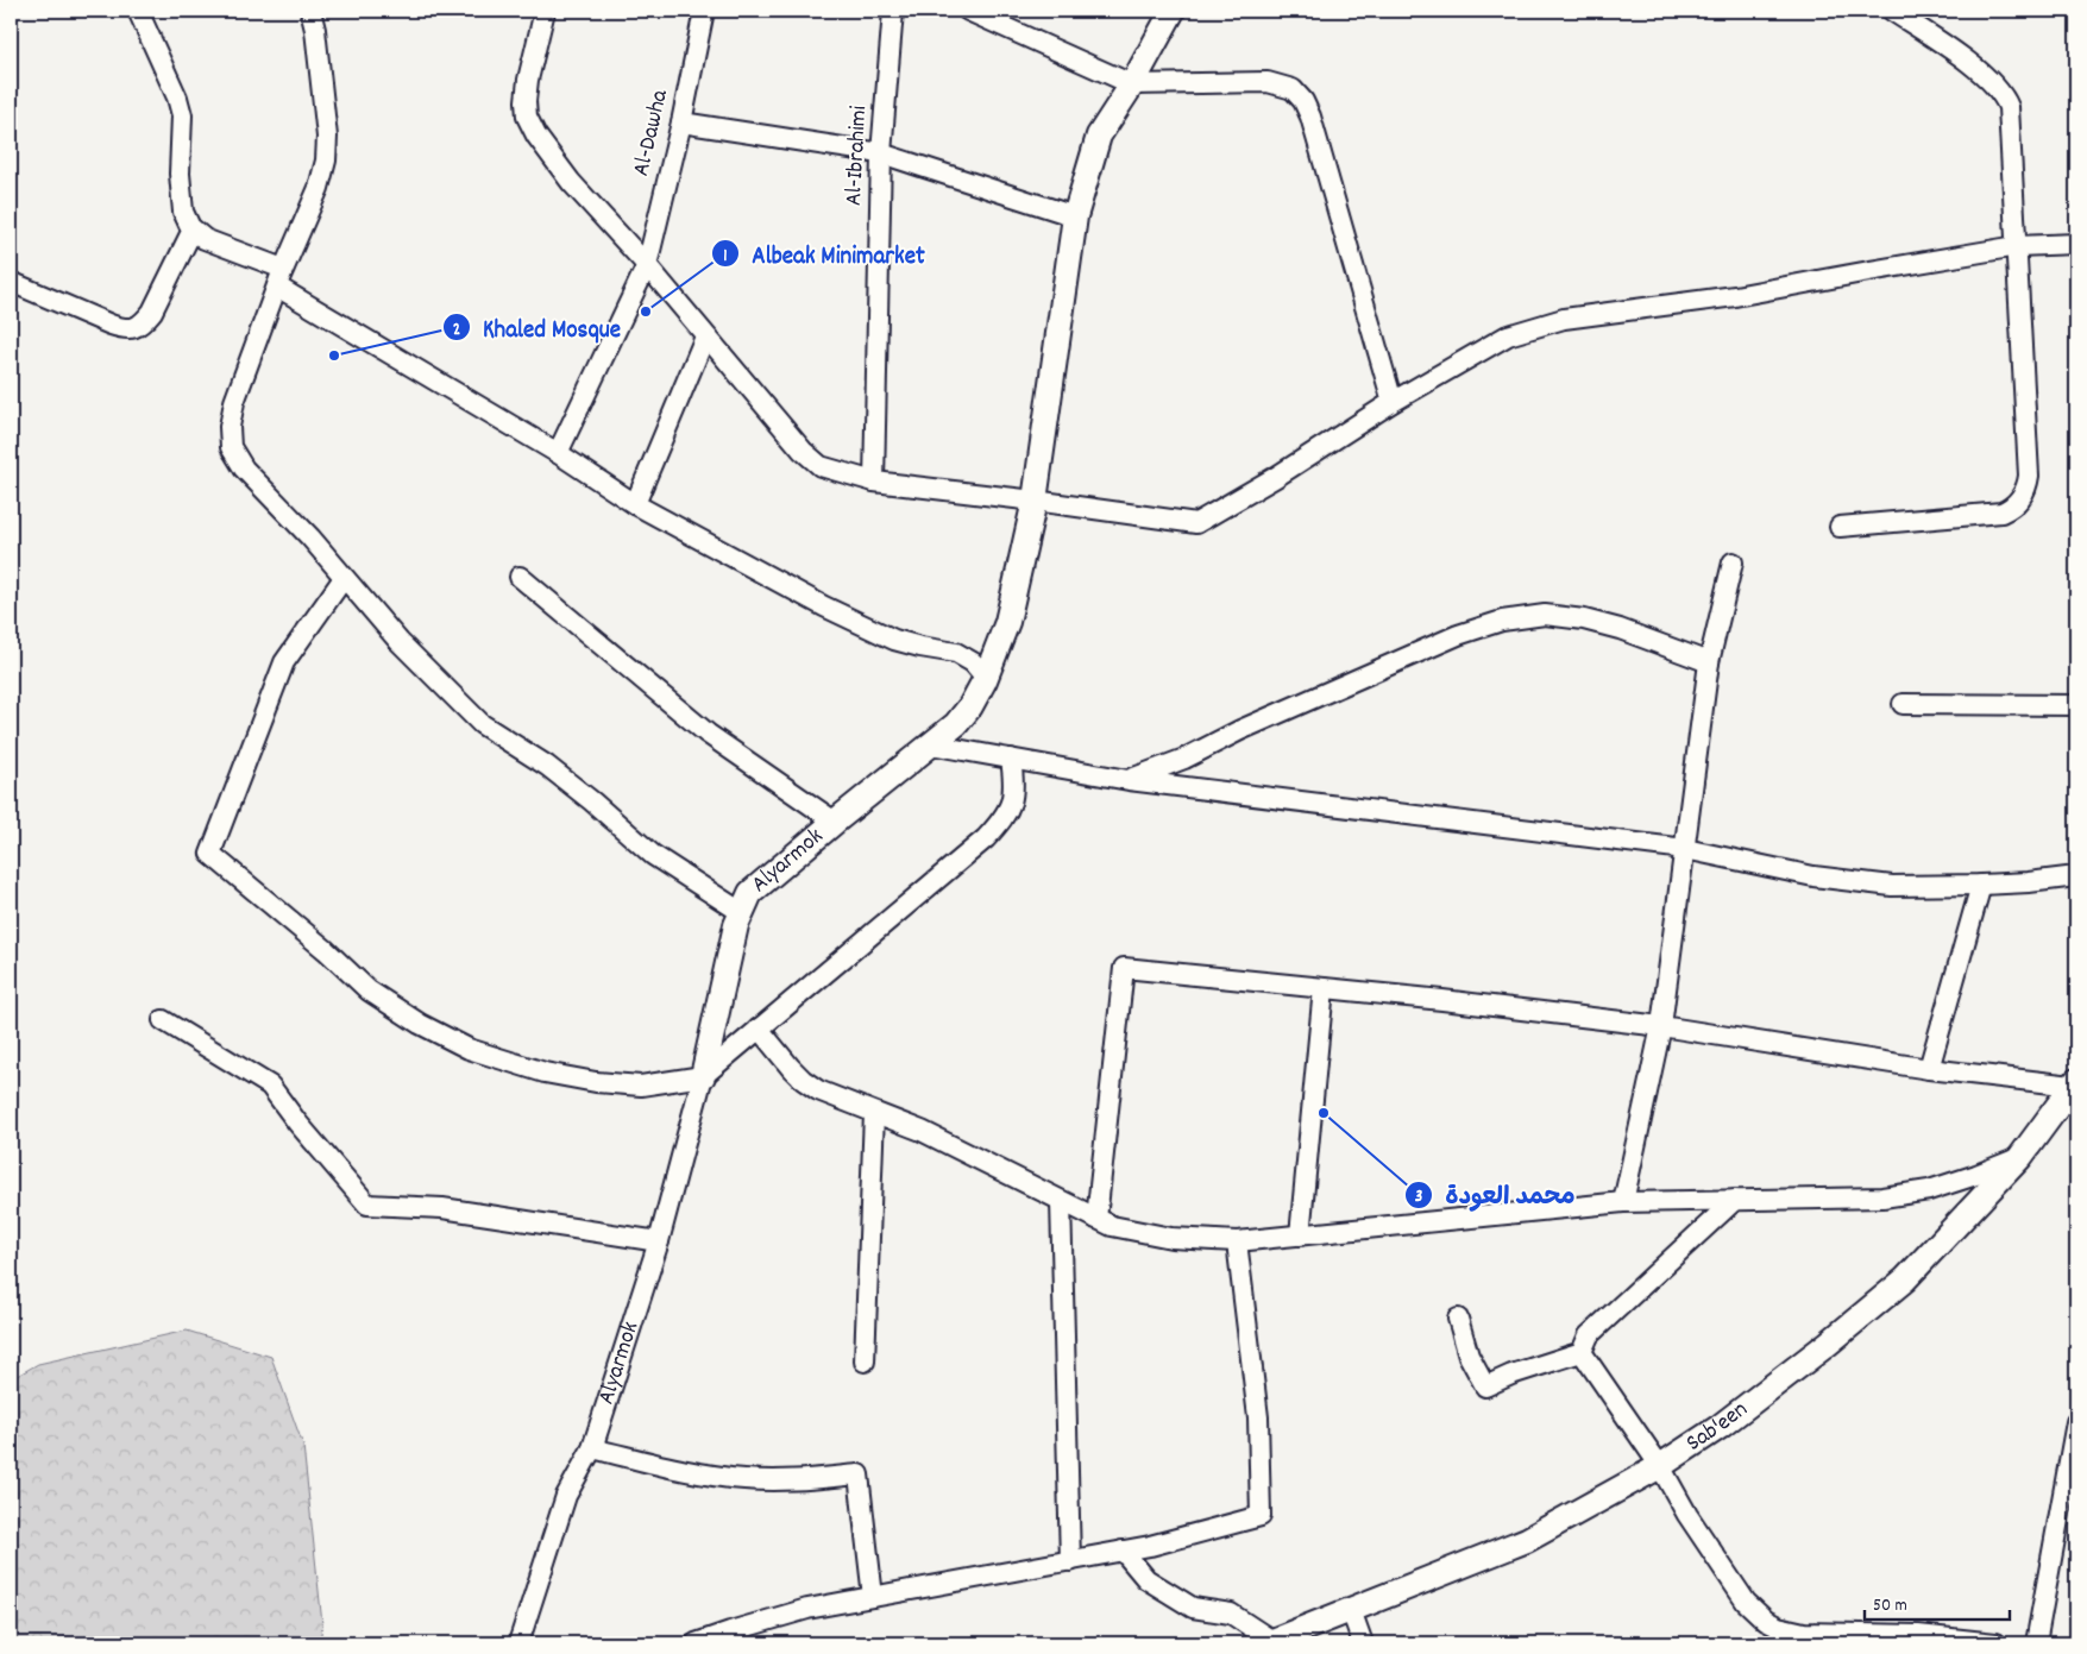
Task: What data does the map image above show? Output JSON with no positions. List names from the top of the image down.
{
  "streets": {
    "street": [
      "Al-Dawha",
      "Al-Ibrahimi",
      "Alyarmok",
      "Sab'een"
    ]
  },
  "places": ["Albeak Minimarket", "Khaled Mosque", "محمد العودة"],
  "scale_bar": "50 m"
}
